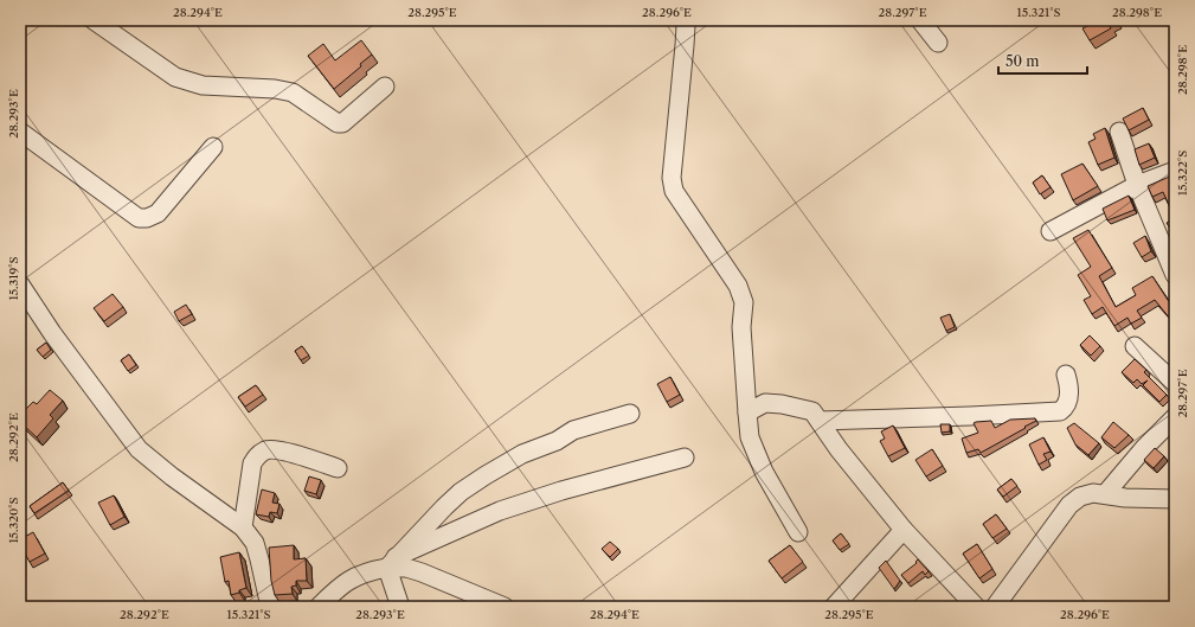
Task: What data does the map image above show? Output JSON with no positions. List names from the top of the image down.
{
  "scale_bar": "50 m",
  "coordinates": [
    "28.294°E",
    "28.295°E",
    "28.296°E",
    "28.297°E",
    "15.321°S",
    "28.298°E",
    "28.293°E",
    "15.322°S",
    "15.319°S",
    "28.292°E",
    "15.320°S"
  ]
}
